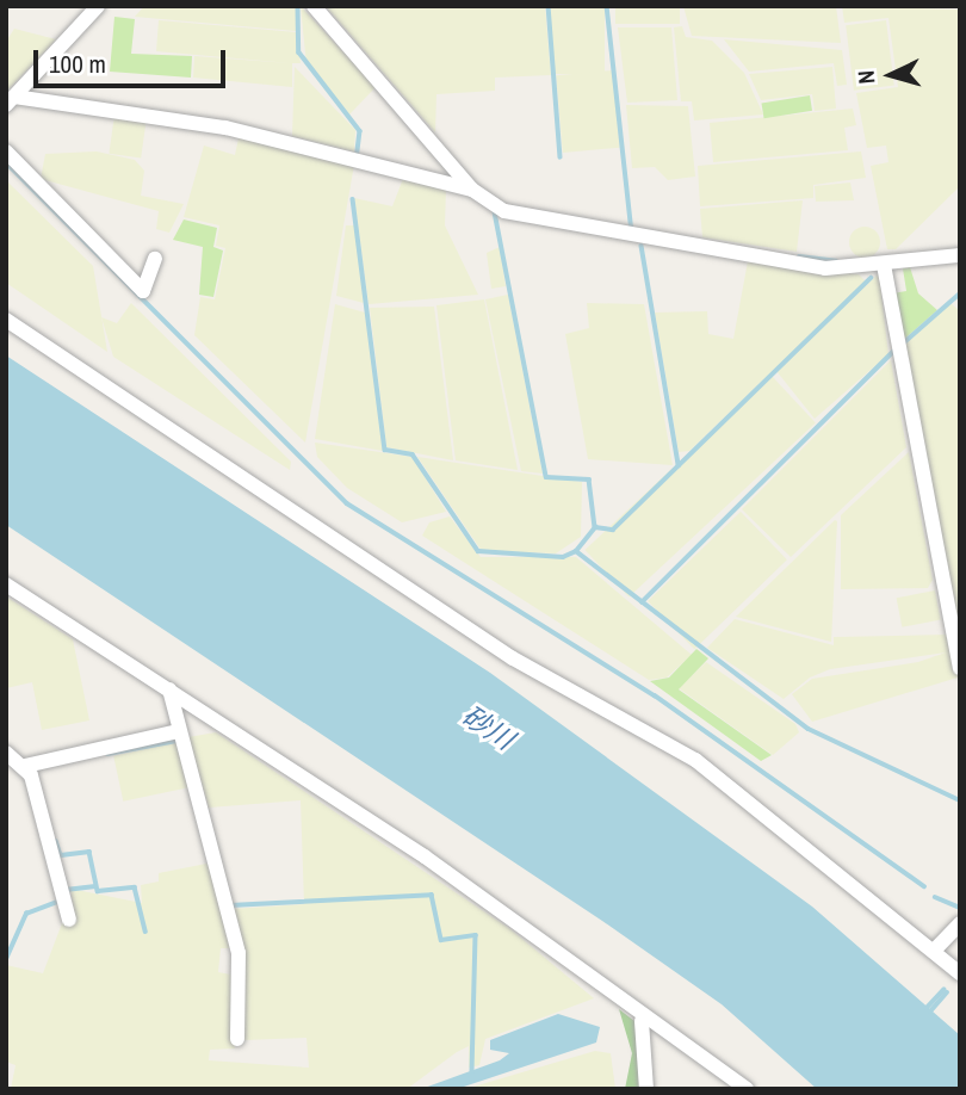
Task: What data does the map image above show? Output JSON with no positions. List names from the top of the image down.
{
  "water": ["砂川"],
  "scale_bar": "100 m",
  "north": "left"
}
